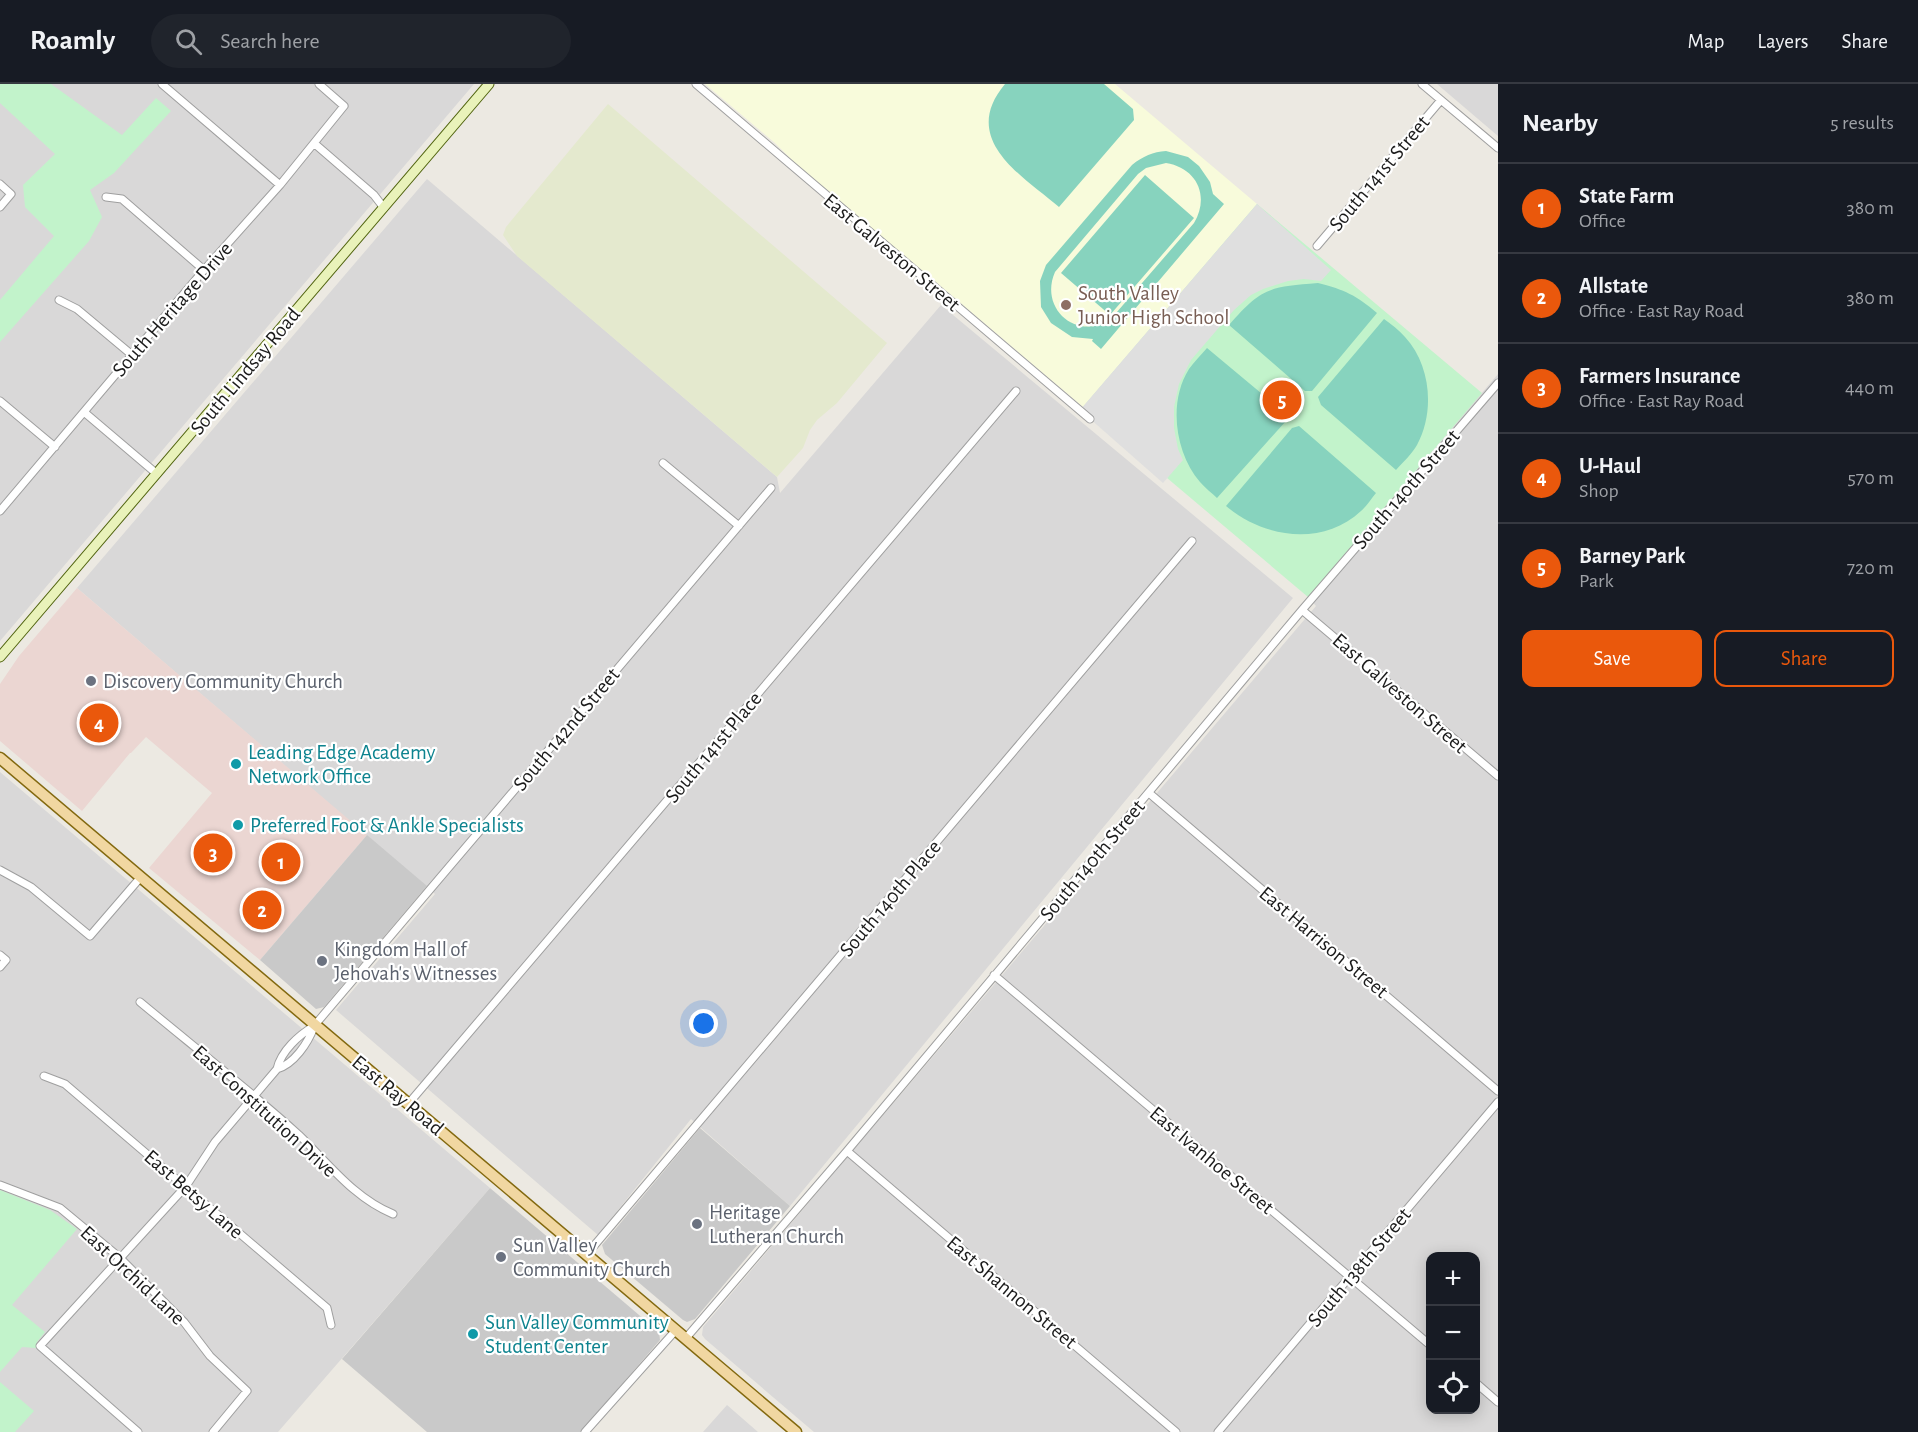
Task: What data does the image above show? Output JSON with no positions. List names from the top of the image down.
{
  "streets": {
    "main road": ["South Lindsay Road", "East Ray Road"],
    "street": [
      "South 141st Street",
      "East Galveston Street",
      "South Heritage Drive",
      "South 140th Street",
      "South 142nd Street",
      "South 141st Place",
      "South 140th Place",
      "East Harrison Street",
      "East Constitution Drive",
      "East Ivanhoe Street",
      "East Betsy Lane",
      "South 138th Street",
      "East Orchid Lane",
      "East Shannon Street"
    ]
  },
  "crossings": [
    ["East Galveston Street", "South 140th Street"],
    ["South 140th Street", "East Harrison Street"],
    ["South 140th Street", "East Ray Road"],
    ["South 140th Street", "East Ivanhoe Street"],
    ["South 140th Street", "East Shannon Street"],
    ["South 142nd Street", "East Ray Road"],
    ["South 142nd Street", "East Constitution Drive"],
    ["South 142nd Street", "East Betsy Lane"],
    ["South 142nd Street", "East Orchid Lane"],
    ["South 141st Place", "East Ray Road"],
    ["South 140th Place", "East Ray Road"],
    ["East Ivanhoe Street", "South 138th Street"]
  ],
  "places": [
    "South Valley Junior High School",
    "Discovery Community Church",
    "Leading Edge Academy Network Office",
    "Preferred Foot & Ankle Specialists",
    "Kingdom Hall of Jehovah's Witnesses",
    "Heritage Lutheran Church",
    "Sun Valley Community Church",
    "Sun Valley Community Student Center"
  ],
  "page": {
    "header": "Roamly",
    "search": "Search here",
    "nav": ["Map", "Layers", "Share"],
    "heading": ["Nearby", "5 results"],
    "list": [
      {
        "mark": "1",
        "name": "State Farm",
        "note": "Office",
        "value": "380 m"
      },
      {
        "mark": "2",
        "name": "Allstate",
        "note": "Office · East Ray Road",
        "value": "380 m"
      },
      {
        "mark": "3",
        "name": "Farmers Insurance",
        "note": "Office · East Ray Road",
        "value": "440 m"
      },
      {
        "mark": "4",
        "name": "U-Haul",
        "note": "Shop",
        "value": "570 m"
      },
      {
        "mark": "5",
        "name": "Barney Park",
        "note": "Park",
        "value": "720 m"
      }
    ],
    "pins": [
      "5",
      "4",
      "3",
      "1",
      "2"
    ],
    "buttons": ["Save", "Share"],
    "map_buttons": ["+", "−"]
  }
}
